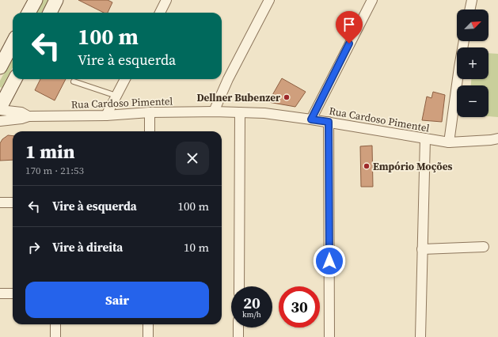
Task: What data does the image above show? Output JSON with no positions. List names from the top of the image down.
{
  "streets": {
    "street": ["Rua Cardoso Pimentel"]
  },
  "places": ["Dellner Bubenzer", "Empório Moções"],
  "north": "top right",
  "page": {
    "map_buttons": ["+", "−"],
    "turn": ["100 m", "Vire à esquerda"],
    "heading": ["1 min", "170 m · 21:53"],
    "list": [
      {
        "name": "Vire à esquerda",
        "value": "100 m"
      },
      {
        "name": "Vire à direita",
        "value": "10 m"
      }
    ],
    "buttons": "Sair",
    "speed": "20 km/h",
    "limit": "30"
  }
}
